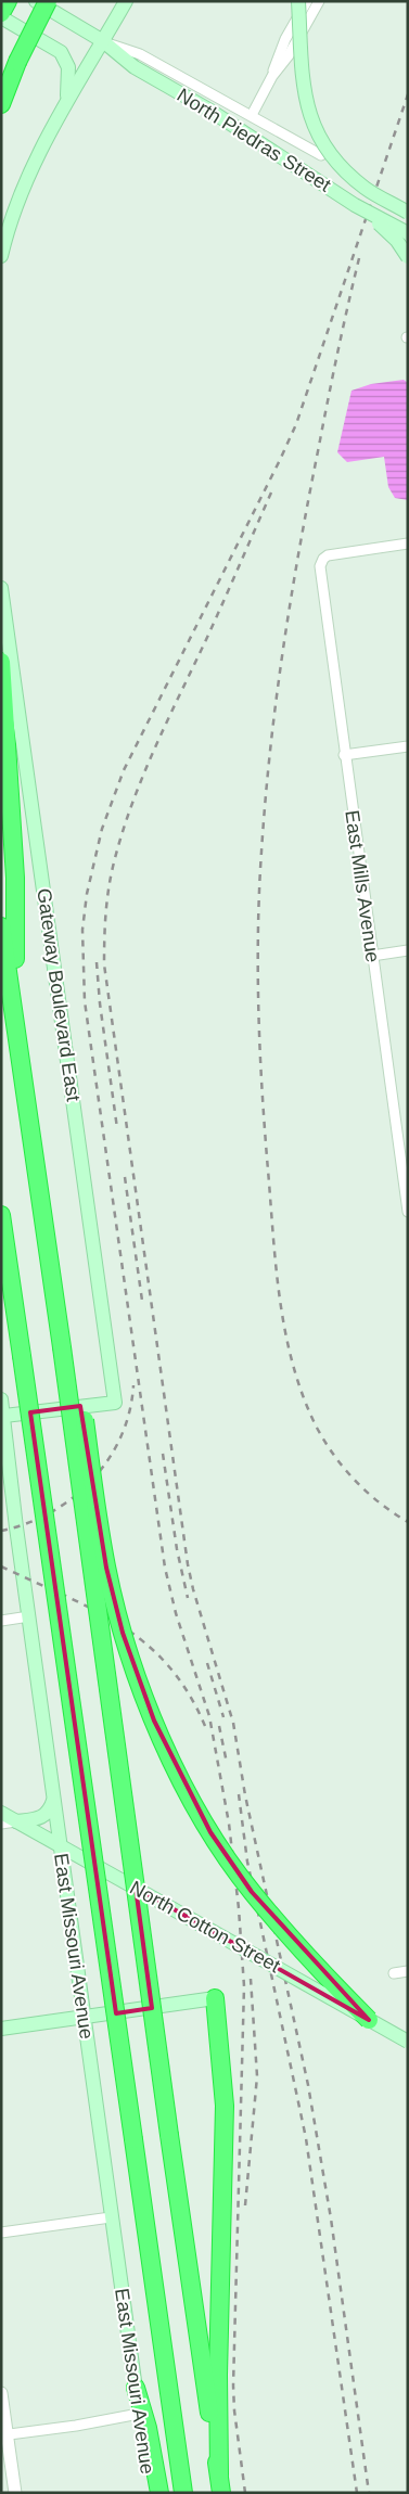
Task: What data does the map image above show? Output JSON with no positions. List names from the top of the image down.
{
  "streets": {
    "main road": [
      "North Piedras Street",
      "Gateway Boulevard East",
      "North Cotton Street",
      "East Missouri Avenue"
    ],
    "street": ["East Mills Avenue"]
  },
  "crossings": [
    ["Gateway Boulevard East", "East Missouri Avenue"],
    ["North Cotton Street", "East Missouri Avenue"]
  ]
}
